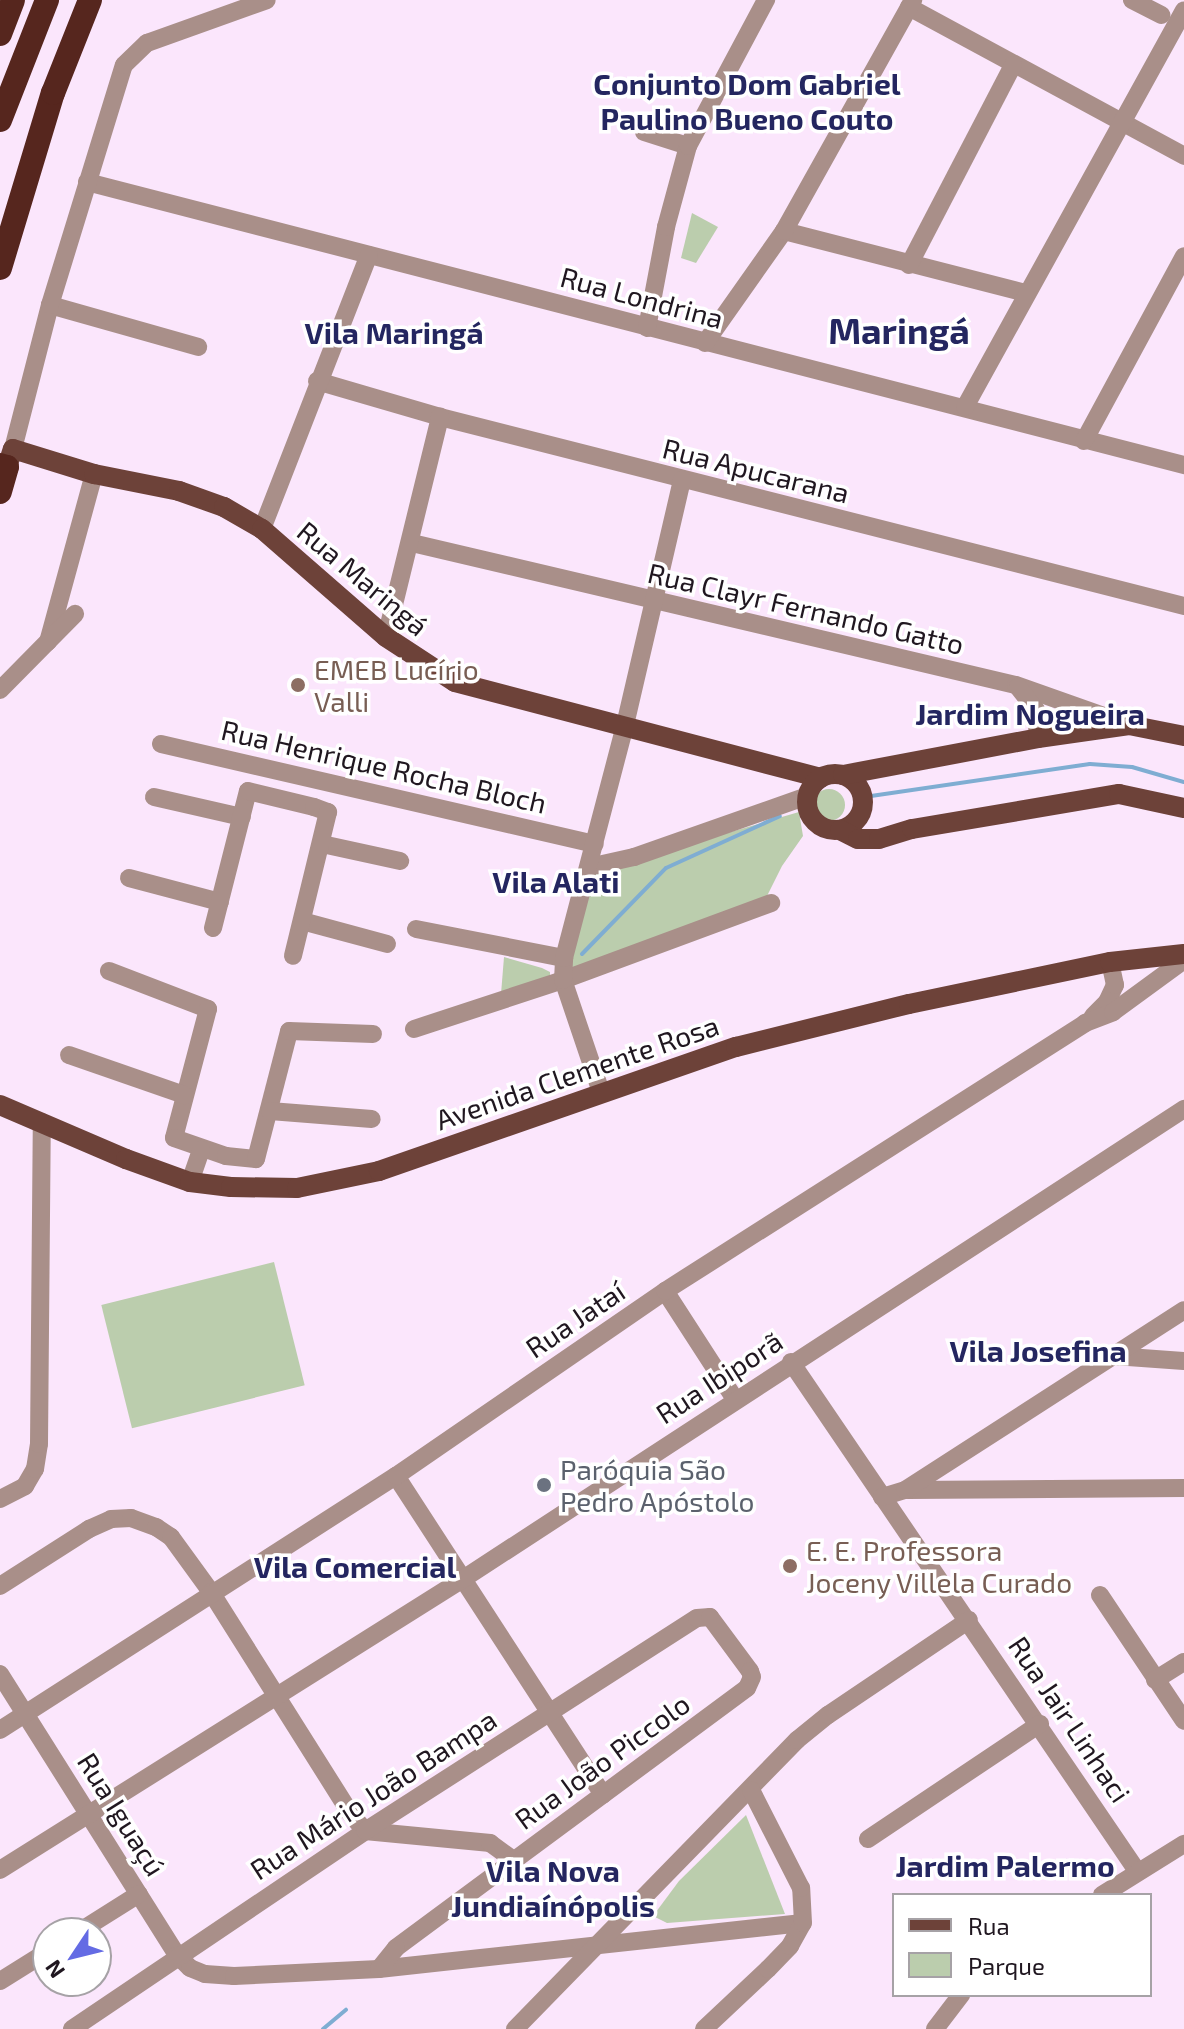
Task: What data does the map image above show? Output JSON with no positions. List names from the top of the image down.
{
  "streets": {
    "main road": ["Rua Maringá", "Rua Clayr Fernando Gatto", "Avenida Clemente Rosa"],
    "street": [
      "Rua Londrina",
      "Rua Apucarana",
      "Rua Henrique Rocha Bloch",
      "Rua Jataí",
      "Rua Ibiporã",
      "Rua Jair Linhaci",
      "Rua João Piccolo",
      "Rua Mário João Bampa",
      "Rua Iguaçú"
    ]
  },
  "crossings": [
    ["Avenida Clemente Rosa", "Rua Jataí"],
    ["Rua Jataí", "Rua Iguaçú"],
    ["Rua Ibiporã", "Rua Jair Linhaci"],
    ["Rua Ibiporã", "Rua Iguaçú"],
    ["Rua João Piccolo", "Rua Mário João Bampa"],
    ["Rua João Piccolo", "Rua Iguaçú"],
    ["Rua Mário João Bampa", "Rua Iguaçú"]
  ],
  "districts": [
    "Conjunto Dom Gabriel Paulino Bueno Couto",
    "Maringá",
    "Vila Maringá",
    "Jardim Nogueira",
    "Vila Alati",
    "Vila Josefina",
    "Vila Comercial",
    "Jardim Palermo",
    "Vila Nova Jundiaínópolis"
  ],
  "places": ["EMEB Lucírio Valli", "Paróquia São Pedro Apóstolo", "E. E. Professora Joceny Villela Curado"],
  "legend": ["Rua", "Parque"],
  "north": "bottom left"
}
